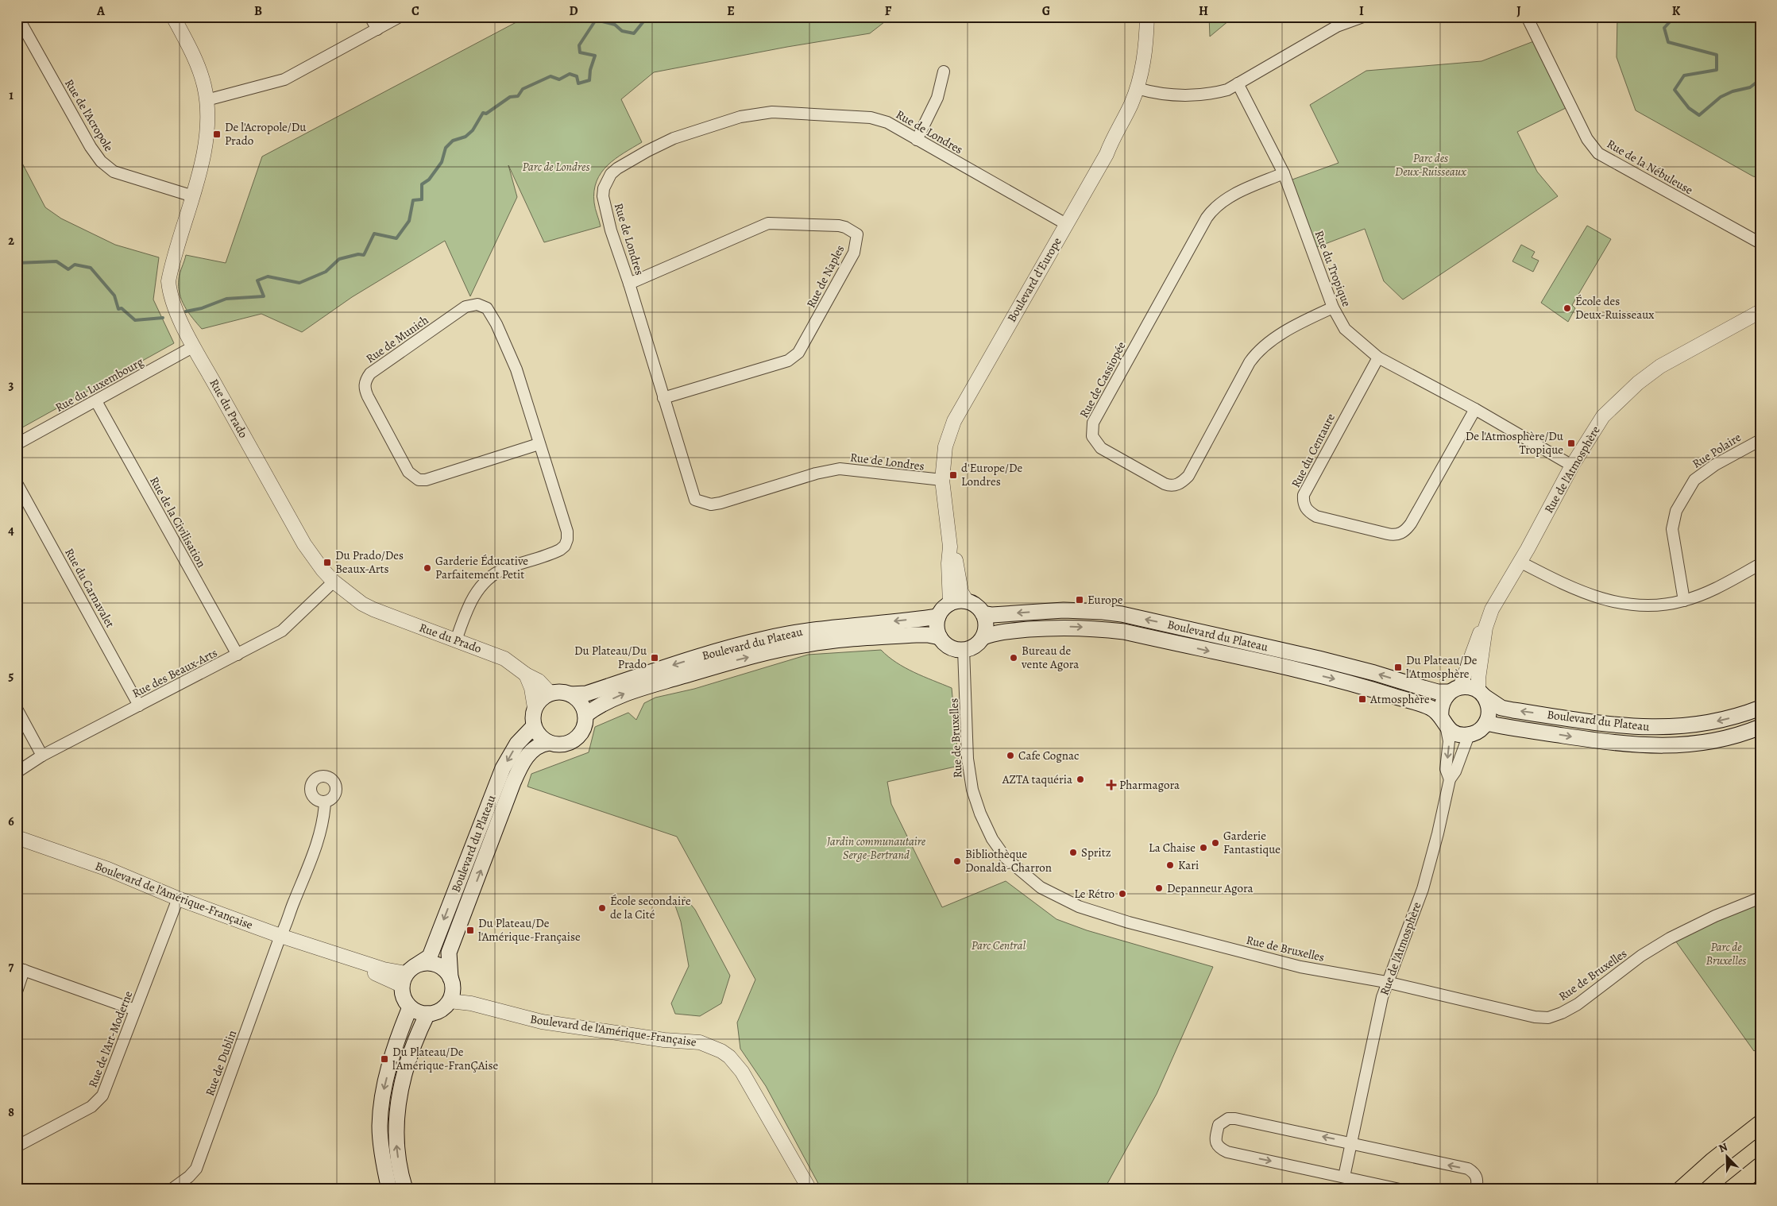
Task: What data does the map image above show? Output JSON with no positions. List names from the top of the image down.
{
  "streets": {
    "main road": ["Boulevard du Plateau"],
    "street": [
      "Rue de l'Acropole",
      "Rue de Londres",
      "Rue de la Nébuleuse",
      "Rue du Tropique",
      "Rue de Naples",
      "Boulevard d'Europe",
      "Rue de Munich",
      "Rue de Cassiopée",
      "Rue du Luxembourg",
      "Rue du Prado",
      "Rue du Centaure",
      "Rue Polaire",
      "Rue de l'Atmosphère",
      "Rue de la Civilisation",
      "Rue du Carnavalet",
      "Rue des Beaux-Arts",
      "Rue de Bruxelles",
      "Boulevard de l'Amérique-Française",
      "Rue de l'Art-Moderne",
      "Rue de Dublin"
    ]
  },
  "crossings": [
    ["Rue de l'Acropole", "Rue du Prado"],
    ["Rue de Londres", "Rue de Naples"],
    ["Rue de Londres", "Boulevard d'Europe"],
    ["Rue du Tropique", "Rue de Cassiopée"],
    ["Rue du Tropique", "Rue du Centaure"],
    ["Rue du Tropique", "Rue de l'Atmosphère"],
    ["Boulevard d'Europe", "Boulevard du Plateau"],
    ["Boulevard d'Europe", "Rue de Bruxelles"],
    ["Rue de Munich", "Rue du Prado"],
    ["Rue du Luxembourg", "Rue du Prado"],
    ["Rue du Luxembourg", "Rue de la Civilisation"],
    ["Rue du Prado", "Boulevard du Plateau"],
    ["Rue du Prado", "Rue des Beaux-Arts"],
    ["Rue de l'Atmosphère", "Boulevard du Plateau"],
    ["Rue de l'Atmosphère", "Rue de Bruxelles"],
    ["Rue de la Civilisation", "Rue des Beaux-Arts"],
    ["Rue du Carnavalet", "Rue des Beaux-Arts"],
    ["Boulevard du Plateau", "Rue de Bruxelles"],
    ["Boulevard du Plateau", "Boulevard de l'Amérique-Française"],
    ["Boulevard de l'Amérique-Française", "Rue de l'Art-Moderne"],
    ["Boulevard de l'Amérique-Française", "Rue de Dublin"]
  ],
  "parks": [
    "Parc des Deux-Ruisseaux",
    "Parc de Londres",
    "Jardin communautaire Serge-Bertrand",
    "Parc Central",
    "Parc de Bruxelles"
  ],
  "places": {
    "transit": [
      "De l'Acropole/Du Prado",
      "De l'Atmosphère/Du Tropique",
      "d'Europe/De Londres",
      "Du Prado/Des Beaux-Arts",
      "Europe",
      "Du Plateau/Du Prado",
      "Du Plateau/De l'Atmosphère",
      "Atmosphère",
      "Du Plateau/De l'Amérique-Française",
      "Du Plateau/De l'Amérique-FranÇAise"
    ],
    "other": [
      "École des Deux-Ruisseaux",
      "Garderie Éducative Parfaitement Petit",
      "Bureau de vente Agora",
      "Cafe Cognac",
      "AZTA taquéria",
      "Garderie Fantastique",
      "La Chaise",
      "Spritz",
      "Bibliothèque Donalda-Charron",
      "Kari",
      "Depanneur Agora",
      "Le Rétro",
      "École secondaire de la Cité"
    ],
    "health": ["Pharmagora"]
  },
  "north": "top left",
  "grid": {
    "columns": [
      "A",
      "B",
      "C",
      "D",
      "E",
      "F",
      "G",
      "H",
      "I",
      "J",
      "K"
    ],
    "rows": [
      "1",
      "2",
      "3",
      "4",
      "5",
      "6",
      "7",
      "8"
    ]
  }
}
